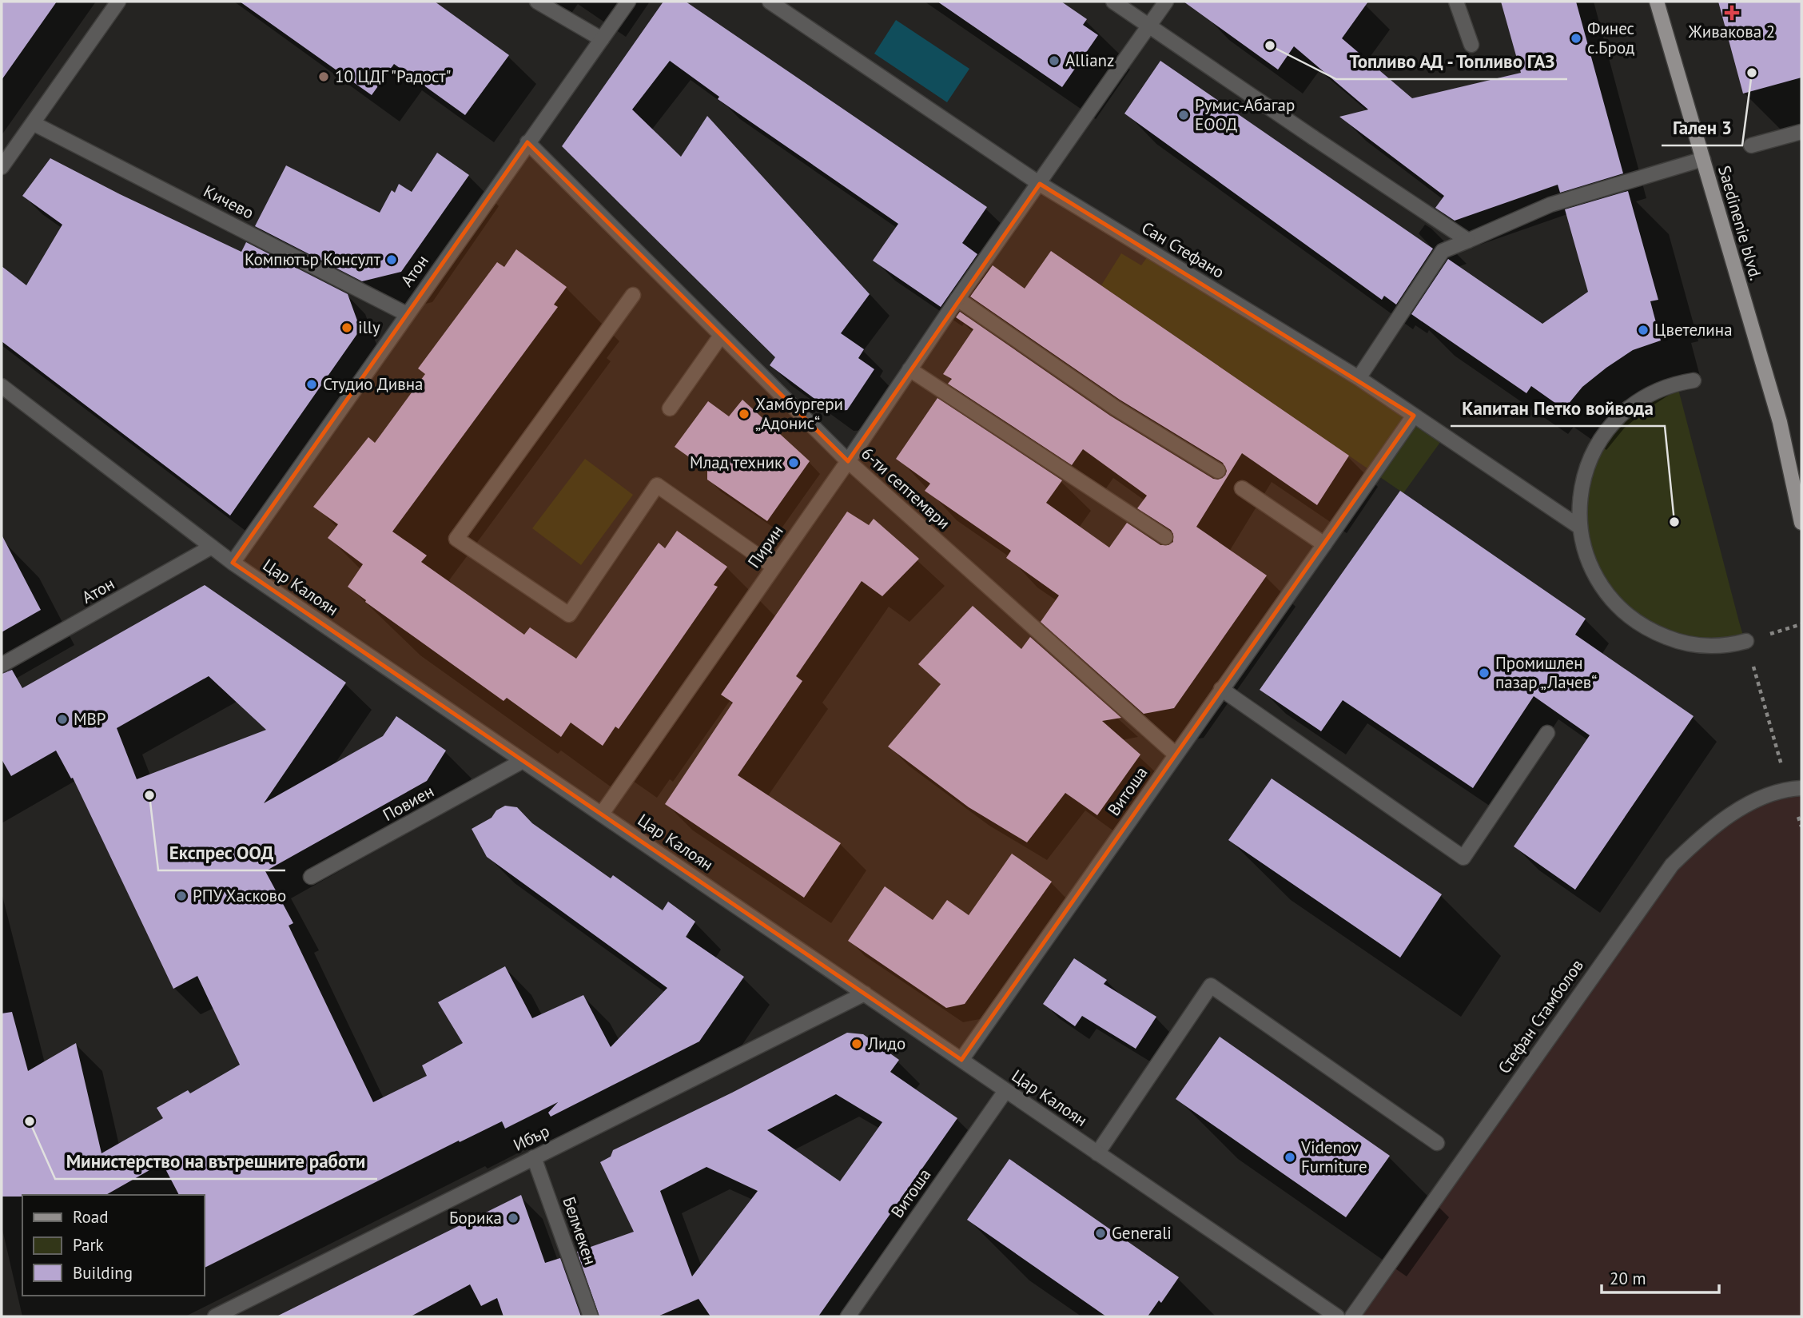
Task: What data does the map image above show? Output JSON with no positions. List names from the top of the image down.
{
  "streets": {
    "main road": ["Saedinenie blvd."],
    "street": [
      "Кичево",
      "Сан Стефано",
      "Атон",
      "6-ти септември",
      "Пирин",
      "Цар Калоян",
      "Витоша",
      "Повиен",
      "Стефан Стамболов",
      "Ибър",
      "Белмекен"
    ]
  },
  "crossings": [
    ["Кичево", "Атон"],
    ["Сан Стефано", "Пирин"],
    ["Сан Стефано", "Витоша"],
    ["Атон", "6-ти септември"],
    ["Атон", "Цар Калоян"],
    ["6-ти септември", "Пирин"],
    ["6-ти септември", "Витоша"],
    ["Пирин", "Цар Калоян"],
    ["Цар Калоян", "Витоша"],
    ["Цар Калоян", "Повиен"],
    ["Цар Калоян", "Ибър"],
    ["Ибър", "Белмекен"]
  ],
  "places": {
    "health": ["Живакова 2"],
    "other": [
      "Финес с.Брод",
      "Топливо АД - Топливо ГАЗ",
      "Allianz",
      "Гален 3",
      "10 ЦДГ \"Радост\"",
      "Румис-Абагар ЕООД",
      "Компютър Консулт",
      "illy",
      "Цветелина",
      "Студио Дивна",
      "Хамбургери „Адонис“",
      "Млад техник",
      "Капитан Петко войвода",
      "Промишлен пазар „Лачев“",
      "МВР",
      "Експрес ООД",
      "РПУ Хасково",
      "Лидо",
      "Министерство на вътрешните работи",
      "Videnov Furniture",
      "Борика",
      "Generali"
    ]
  },
  "legend": ["Road", "Park", "Building"],
  "scale_bar": "20 m"
}
